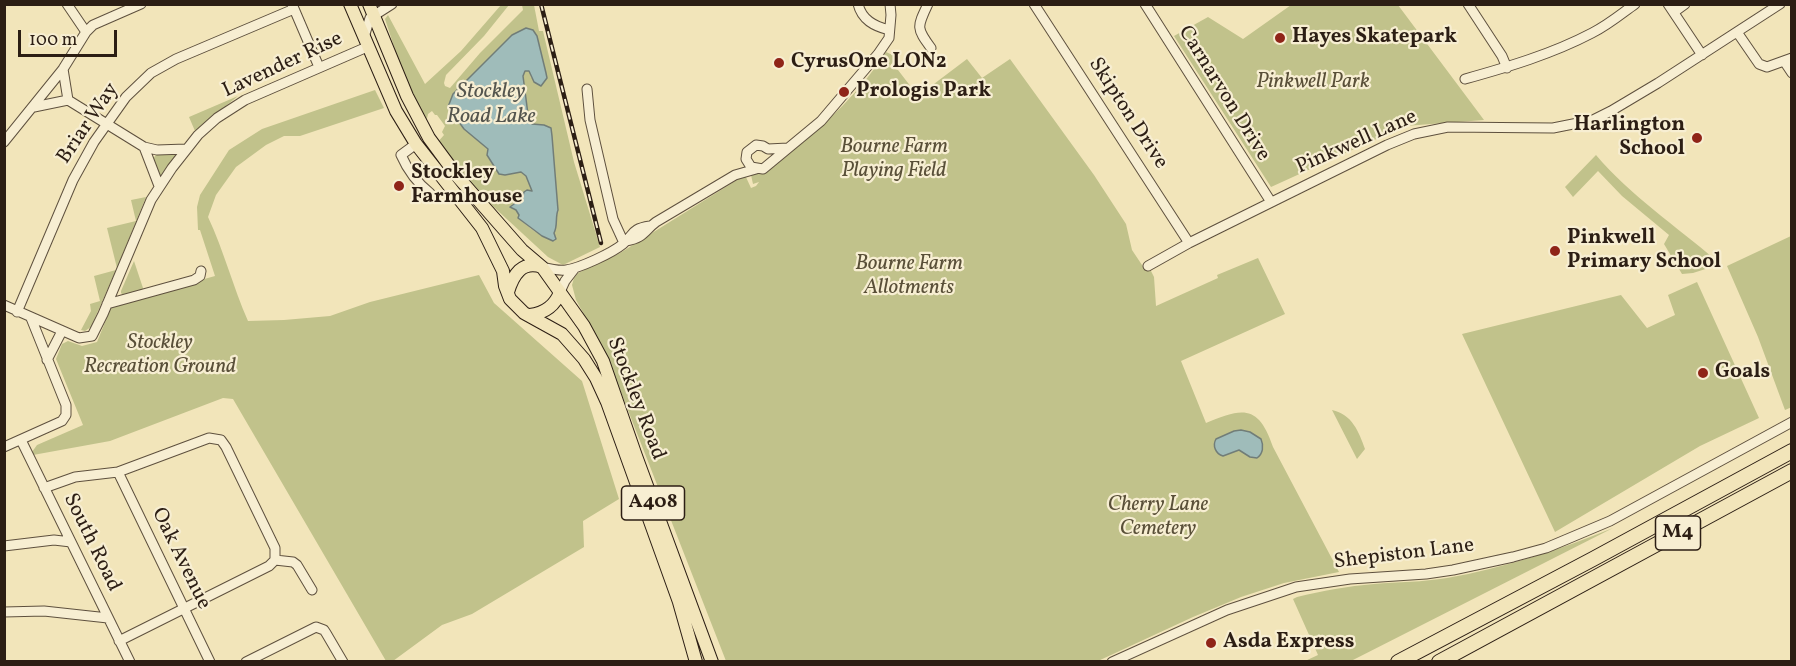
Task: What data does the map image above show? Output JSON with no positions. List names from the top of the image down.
{
  "streets": {
    "highway": ["M4"],
    "main road": ["Stockley Road", "A408"],
    "street": [
      "Lavender Rise",
      "Carnarvon Drive",
      "Skipton Drive",
      "Briar Way",
      "Pinkwell Lane",
      "South Road",
      "Shepiston Lane",
      "Oak Avenue"
    ]
  },
  "crossings": [
    ["Carnarvon Drive", "Pinkwell Lane"],
    ["Skipton Drive", "Pinkwell Lane"]
  ],
  "water": ["Stockley Road Lake"],
  "parks": [
    "Pinkwell Park",
    "Bourne Farm Playing Field",
    "Bourne Farm Allotments",
    "Stockley Recreation Ground",
    "Cherry Lane Cemetery"
  ],
  "places": [
    "Hayes Skatepark",
    "CyrusOne LON2",
    "Prologis Park",
    "Harlington School",
    "Stockley Farmhouse",
    "Pinkwell Primary School",
    "Goals",
    "Asda Express"
  ],
  "scale_bar": "100 m"
}
